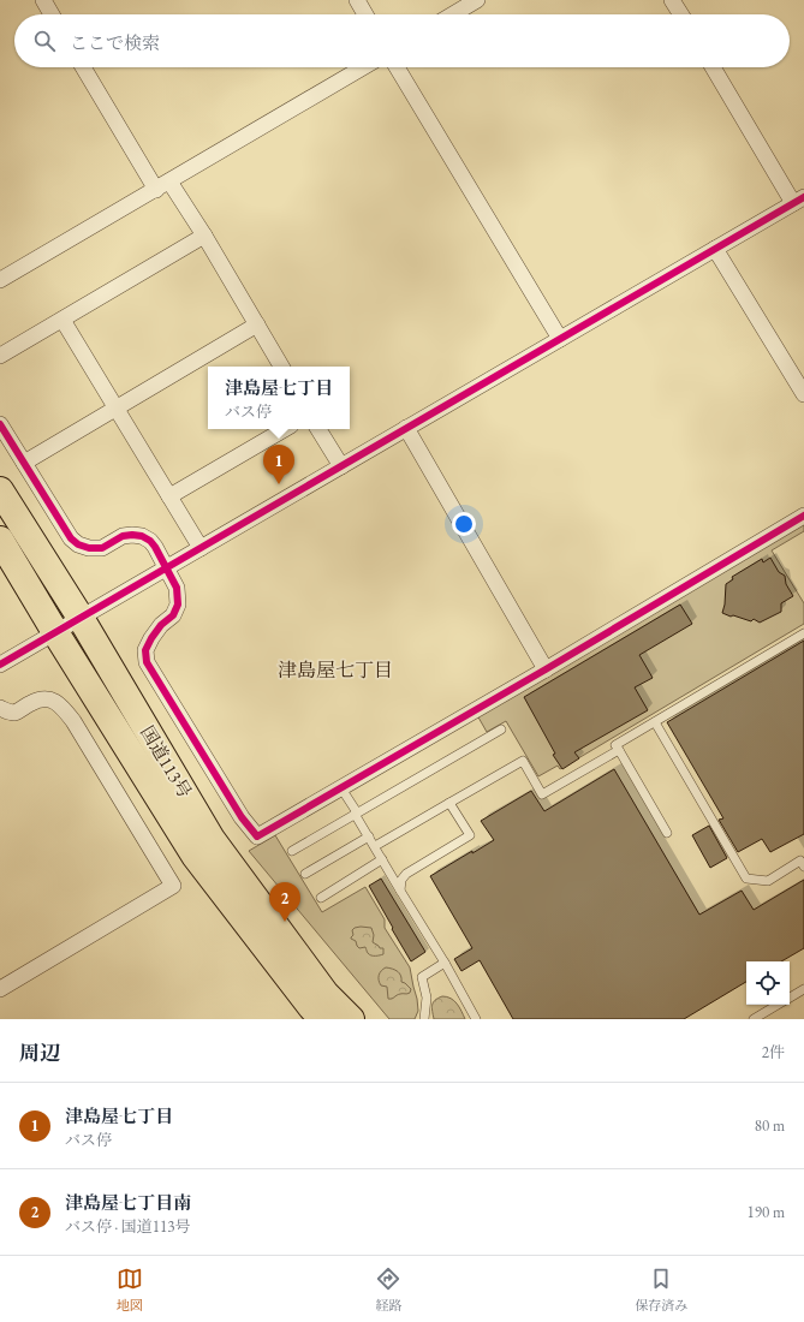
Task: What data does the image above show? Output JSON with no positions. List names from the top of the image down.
{
  "streets": {
    "highway": ["国道113号"]
  },
  "districts": ["津島屋七丁目"],
  "page": {
    "search": "ここで検索",
    "popup": ["津島屋七丁目", "バス停"],
    "pins": ["1", "2"],
    "heading": ["周辺", "2件"],
    "list": [
      {
        "mark": "1",
        "name": "津島屋七丁目",
        "note": "バス停",
        "value": "80 m"
      },
      {
        "mark": "2",
        "name": "津島屋七丁目南",
        "note": "バス停 · 国道113号",
        "value": "190 m"
      }
    ],
    "nav": ["地図", "経路", "保存済み"]
  }
}
